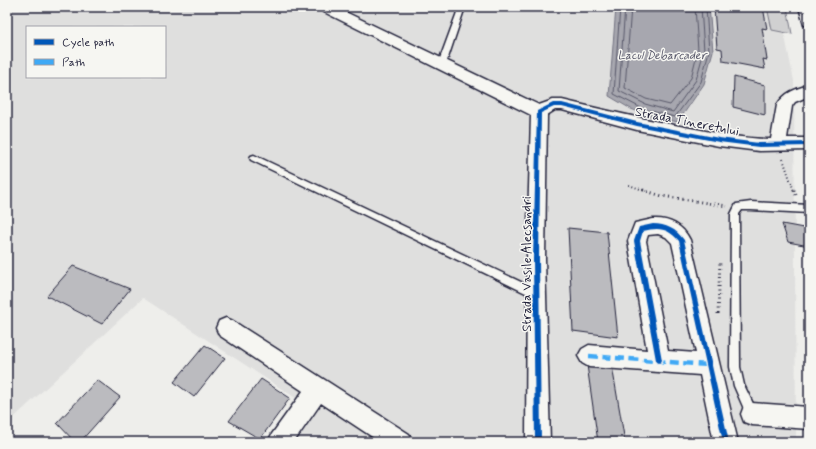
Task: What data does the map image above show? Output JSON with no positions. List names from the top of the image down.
{
  "streets": {
    "street": ["Strada Tineretului", "Strada Vasile Alecsandri"]
  },
  "crossings": [
    ["Strada Tineretului", "Strada Vasile Alecsandri"]
  ],
  "water": ["Lacul Debarcader"],
  "legend": ["Cycle path", "Path"]
}
